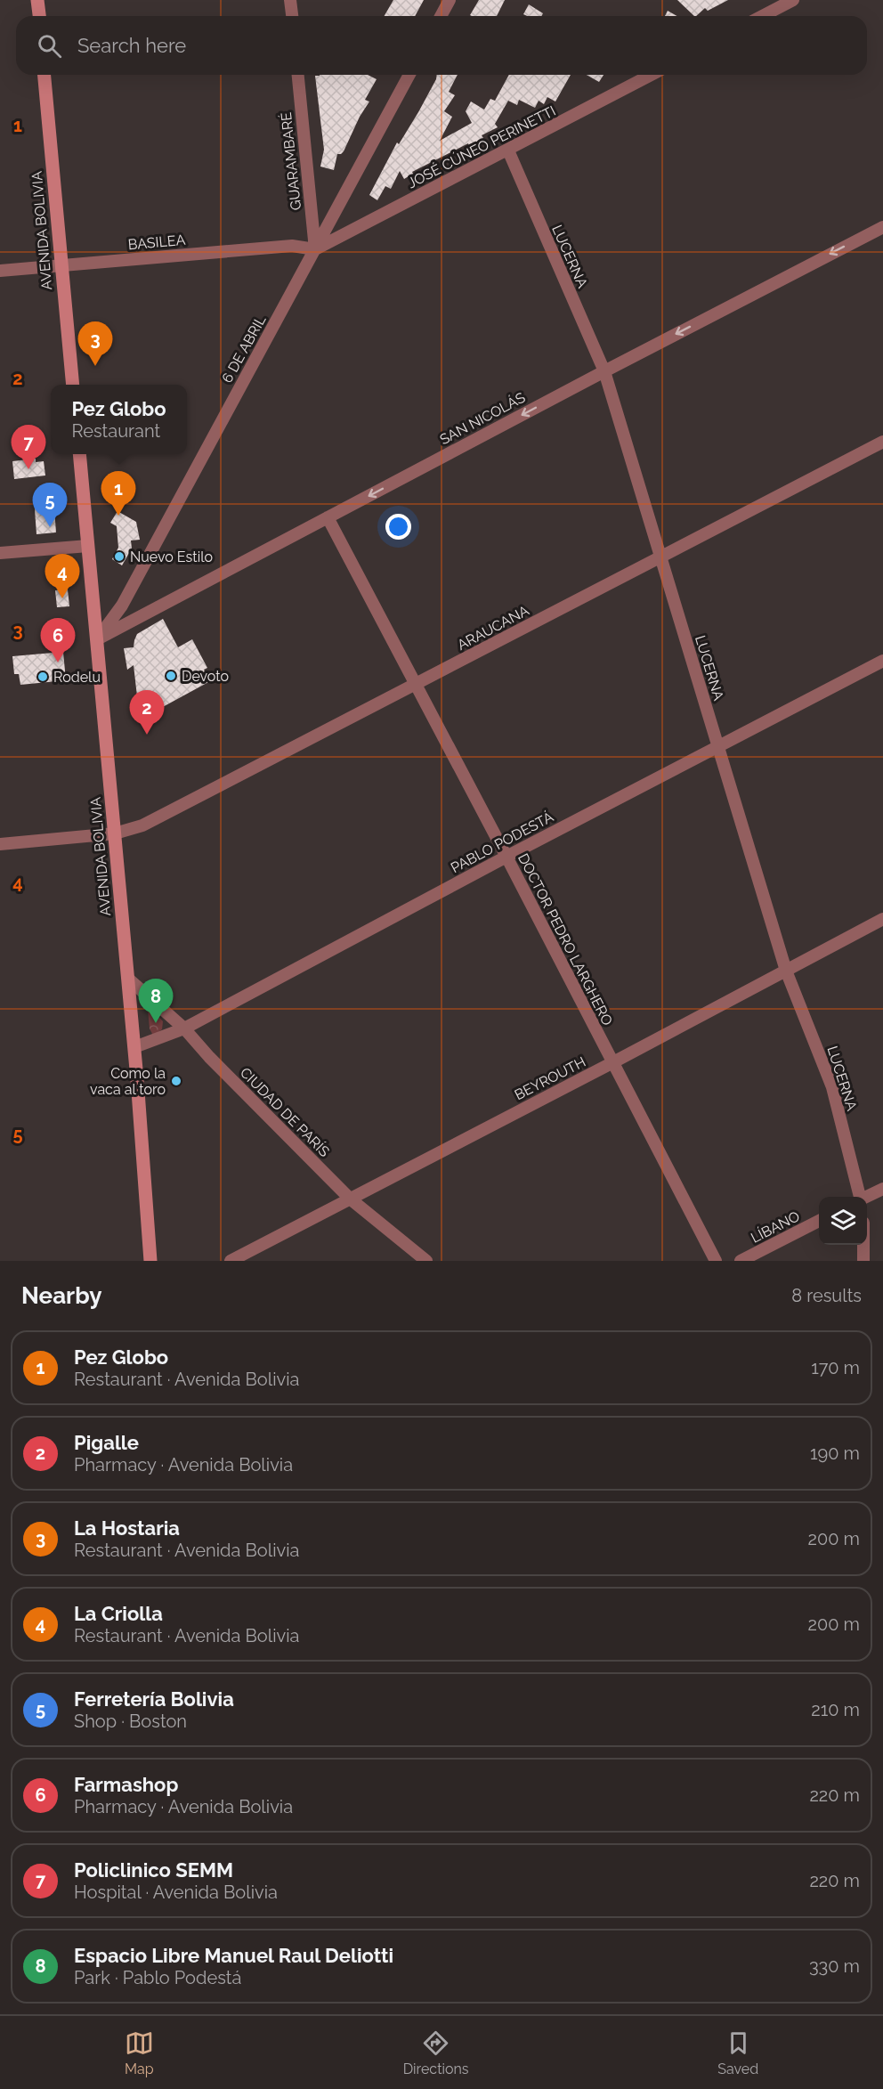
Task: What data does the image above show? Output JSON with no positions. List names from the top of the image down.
{
  "streets": {
    "street": [
      "JOSÉ CÚNEO PERINETTI",
      "GUARAMBARÉ",
      "AVENIDA BOLIVIA",
      "BASILEA",
      "LUCERNA",
      "6 DE ABRIL",
      "SAN NICOLÁS",
      "ARAUCANA",
      "PABLO PODESTÁ",
      "DOCTOR PEDRO LARGHERO",
      "BEYROUTH",
      "CIUDAD DE PARÍS",
      "LÍBANO"
    ]
  },
  "crossings": [
    ["JOSÉ CÚNEO PERINETTI", "GUARAMBARÉ"],
    ["JOSÉ CÚNEO PERINETTI", "BASILEA"],
    ["JOSÉ CÚNEO PERINETTI", "LUCERNA"],
    ["JOSÉ CÚNEO PERINETTI", "6 DE ABRIL"],
    ["GUARAMBARÉ", "BASILEA"],
    ["GUARAMBARÉ", "6 DE ABRIL"],
    ["AVENIDA BOLIVIA", "BASILEA"],
    ["AVENIDA BOLIVIA", "6 DE ABRIL"],
    ["AVENIDA BOLIVIA", "SAN NICOLÁS"],
    ["AVENIDA BOLIVIA", "ARAUCANA"],
    ["AVENIDA BOLIVIA", "PABLO PODESTÁ"],
    ["AVENIDA BOLIVIA", "CIUDAD DE PARÍS"],
    ["BASILEA", "6 DE ABRIL"],
    ["LUCERNA", "SAN NICOLÁS"],
    ["LUCERNA", "ARAUCANA"],
    ["LUCERNA", "PABLO PODESTÁ"],
    ["LUCERNA", "BEYROUTH"],
    ["6 DE ABRIL", "SAN NICOLÁS"],
    ["SAN NICOLÁS", "DOCTOR PEDRO LARGHERO"],
    ["ARAUCANA", "DOCTOR PEDRO LARGHERO"],
    ["PABLO PODESTÁ", "DOCTOR PEDRO LARGHERO"],
    ["PABLO PODESTÁ", "CIUDAD DE PARÍS"],
    ["DOCTOR PEDRO LARGHERO", "BEYROUTH"],
    ["BEYROUTH", "CIUDAD DE PARÍS"]
  ],
  "one_way": ["SAN NICOLÁS"],
  "places": [
    "Nuevo Estilo",
    "Devoto",
    "Rodelu",
    "Como la vaca al toro"
  ],
  "page": {
    "search": "Search here",
    "pins": [
      "3",
      "7",
      "1",
      "5",
      "4",
      "6",
      "2",
      "8"
    ],
    "popup": ["Pez Globo", "Restaurant"],
    "heading": ["Nearby", "8 results"],
    "list": [
      {
        "mark": "1",
        "name": "Pez Globo",
        "note": "Restaurant · Avenida Bolivia",
        "value": "170 m"
      },
      {
        "mark": "2",
        "name": "Pigalle",
        "note": "Pharmacy · Avenida Bolivia",
        "value": "190 m"
      },
      {
        "mark": "3",
        "name": "La Hostaria",
        "note": "Restaurant · Avenida Bolivia",
        "value": "200 m"
      },
      {
        "mark": "4",
        "name": "La Criolla",
        "note": "Restaurant · Avenida Bolivia",
        "value": "200 m"
      },
      {
        "mark": "5",
        "name": "Ferretería Bolivia",
        "note": "Shop · Boston",
        "value": "210 m"
      },
      {
        "mark": "6",
        "name": "Farmashop",
        "note": "Pharmacy · Avenida Bolivia",
        "value": "220 m"
      },
      {
        "mark": "7",
        "name": "Policlinico SEMM",
        "note": "Hospital · Avenida Bolivia",
        "value": "220 m"
      },
      {
        "mark": "8",
        "name": "Espacio Libre Manuel Raul Deliotti",
        "note": "Park · Pablo Podestá",
        "value": "330 m"
      }
    ],
    "nav": ["Map", "Directions", "Saved"]
  },
  "grid": {
    "rows": [
      "1",
      "2",
      "3",
      "4",
      "5"
    ]
  }
}
